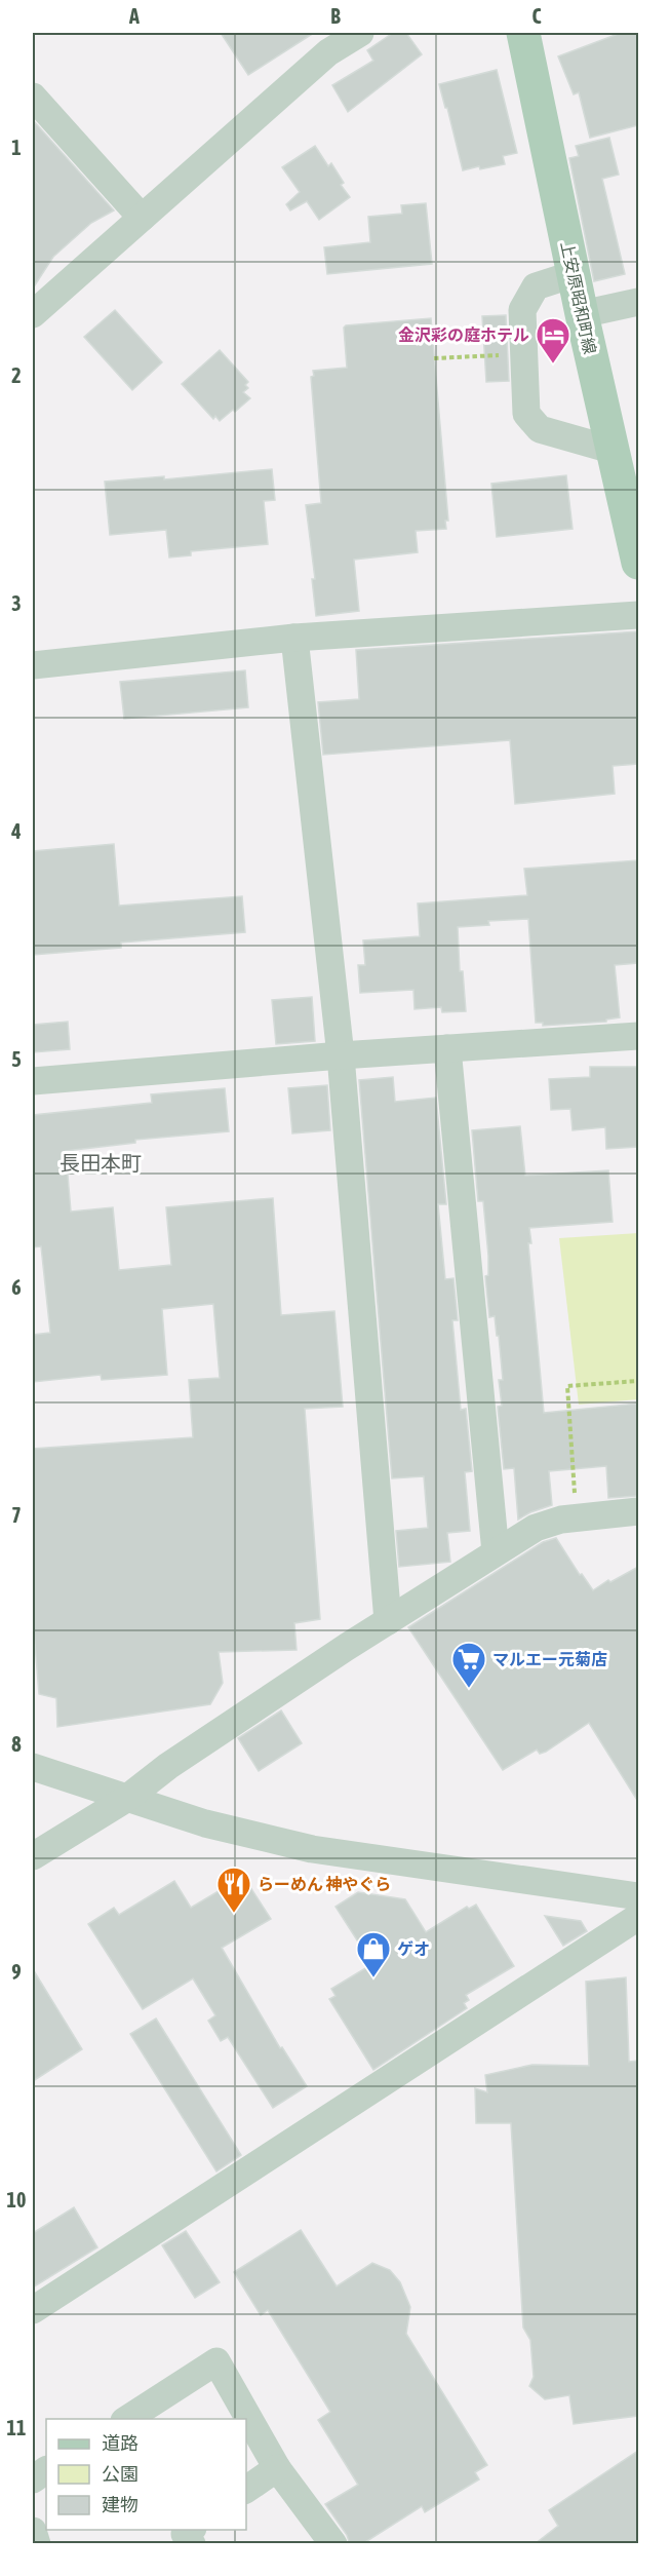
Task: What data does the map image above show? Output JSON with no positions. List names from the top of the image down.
{
  "streets": {
    "main road": ["上安原昭和町線"]
  },
  "districts": ["長田本町"],
  "places": {
    "hotel": ["金沢彩の庭ホテル"],
    "supermarket": ["マルエー元菊店"],
    "restaurant": ["らーめん 神やぐら"],
    "shop": ["ゲオ"]
  },
  "legend": ["道路", "公園", "建物"],
  "grid": {
    "columns": ["A", "B", "C"],
    "rows": [
      "1",
      "2",
      "3",
      "4",
      "5",
      "6",
      "7",
      "8",
      "9",
      "10",
      "11"
    ]
  }
}
